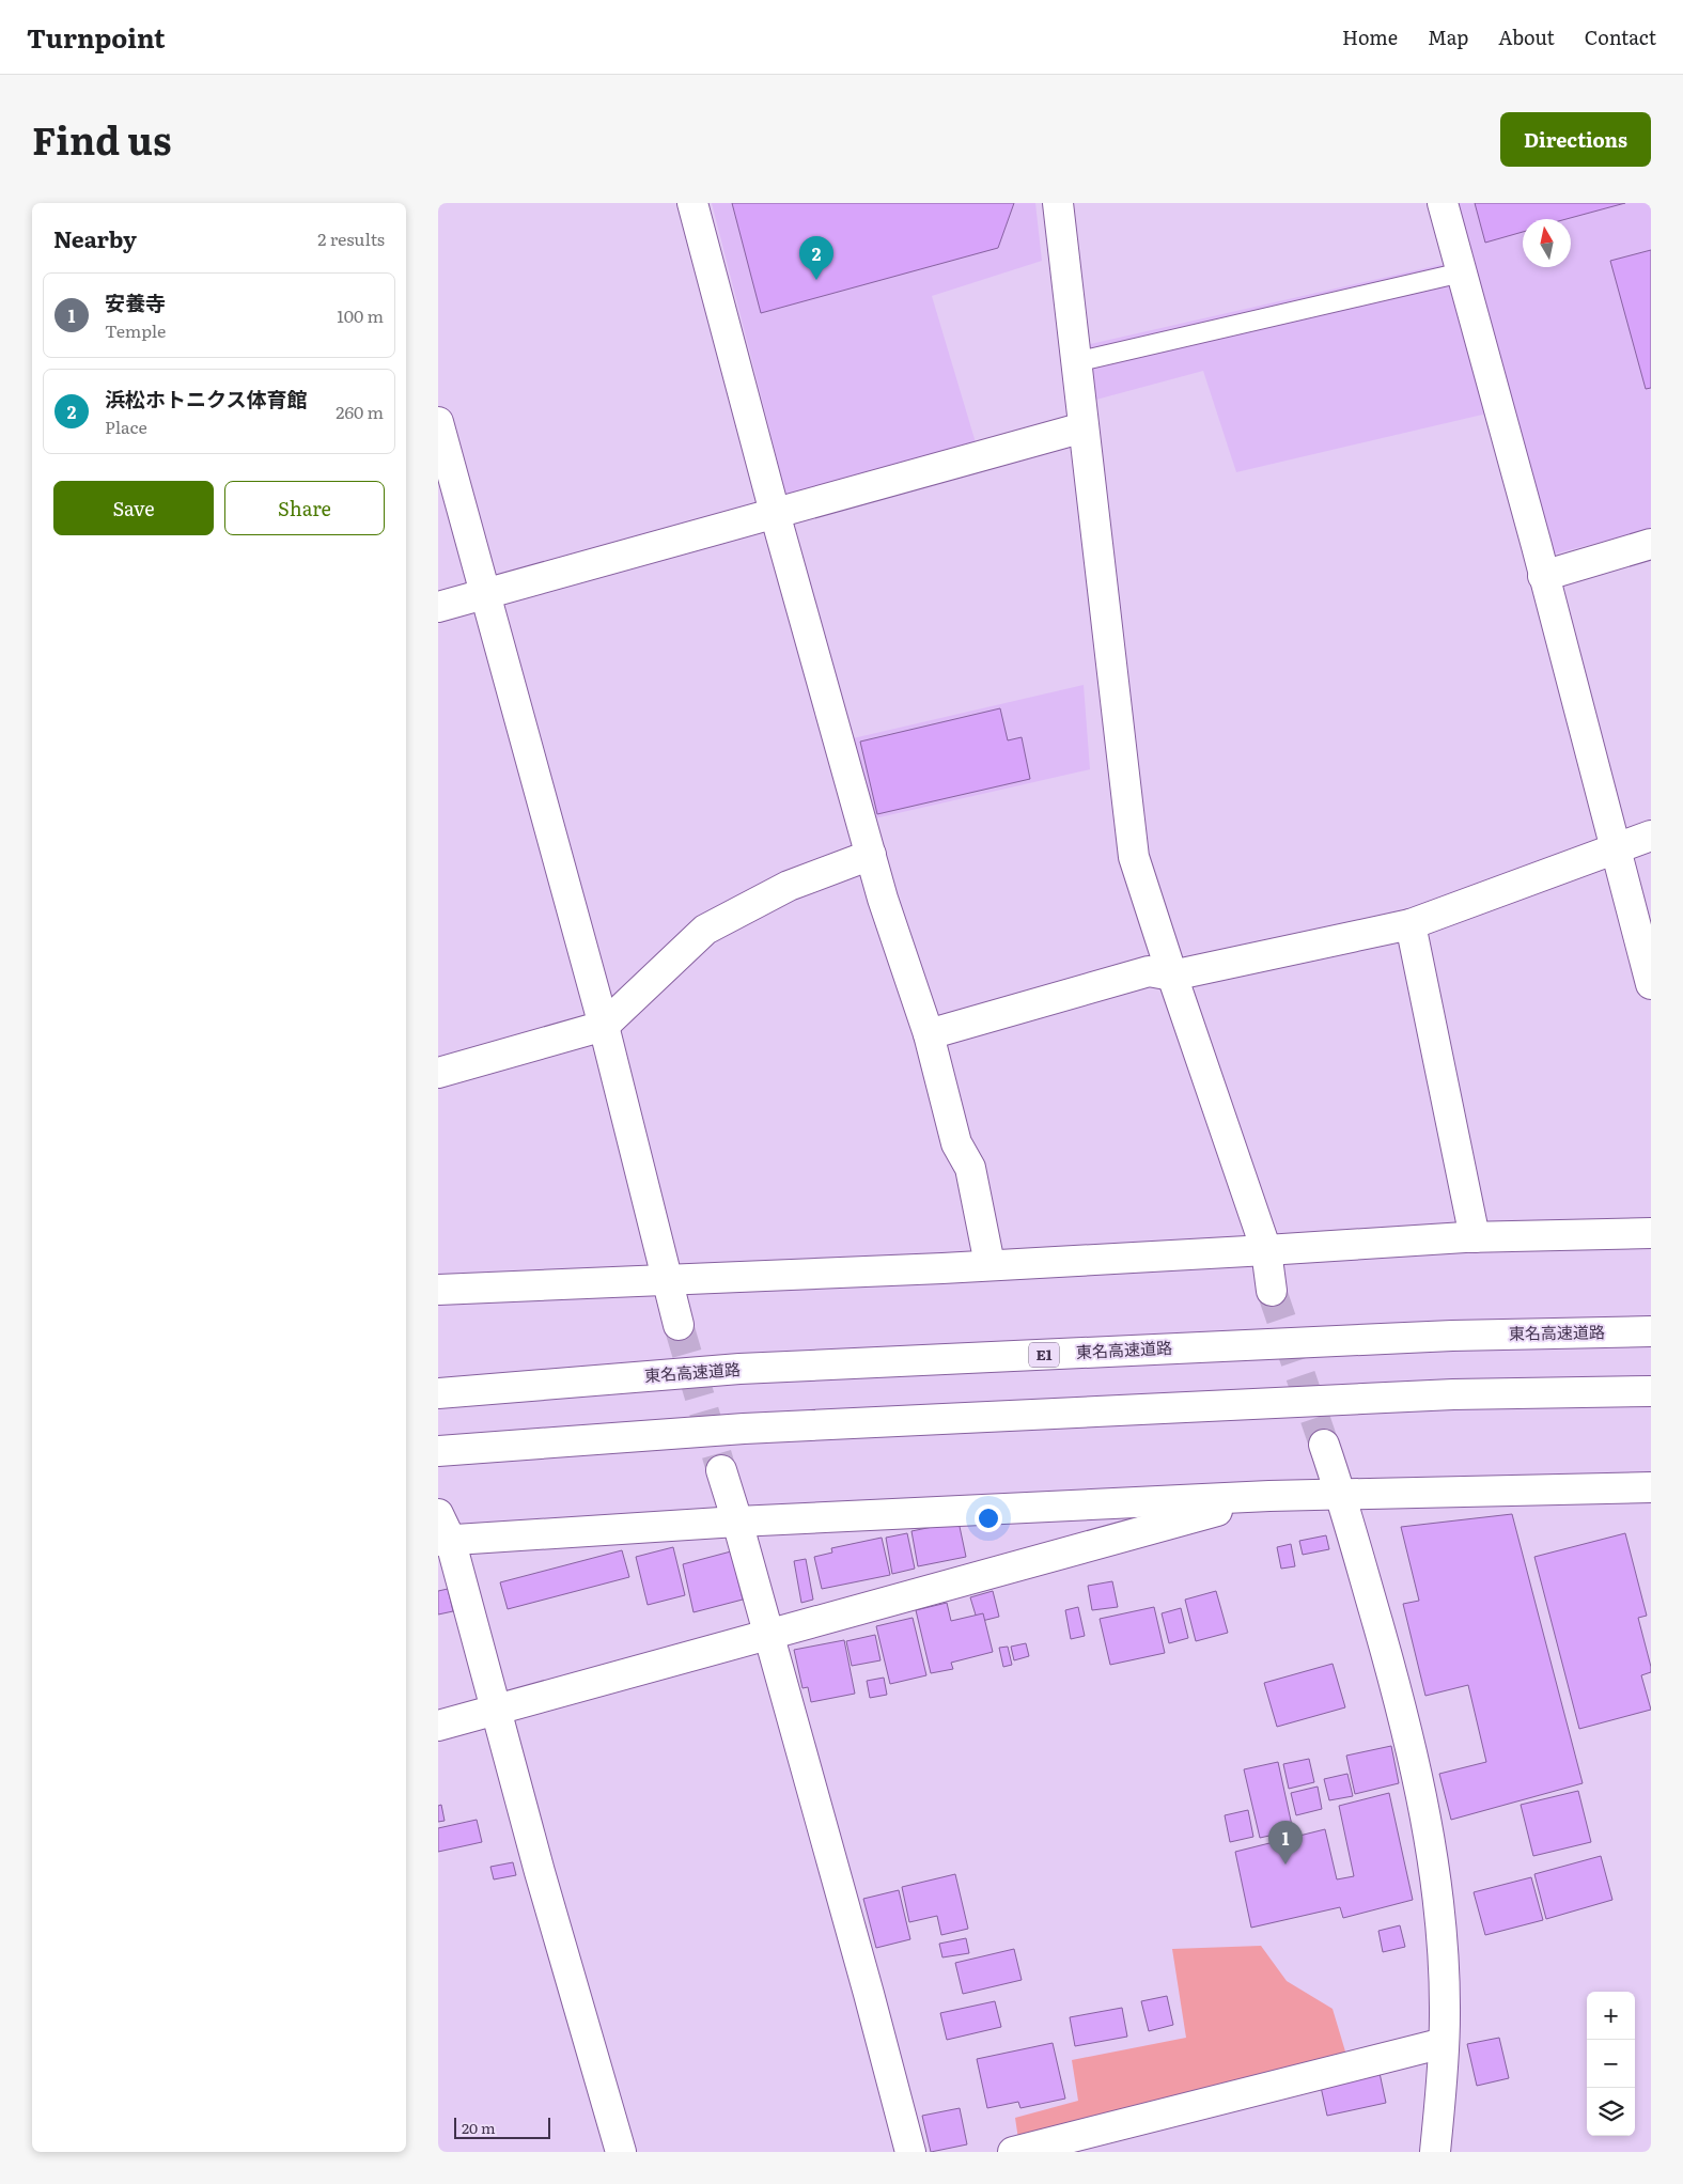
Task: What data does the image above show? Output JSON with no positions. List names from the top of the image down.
{
  "streets": {
    "main road": ["東名高速道路", "E1"]
  },
  "scale_bar": "20 m",
  "north": "top",
  "page": {
    "header": "Turnpoint",
    "nav": [
      "Home",
      "Map",
      "About",
      "Contact"
    ],
    "title": "Find us",
    "buttons": [
      "Directions",
      ["Save", "Share"]
    ],
    "heading": ["Nearby", "2 results"],
    "pins": ["2", "1"],
    "list": [
      {
        "mark": "1",
        "name": "安養寺",
        "note": "Temple",
        "value": "100 m"
      },
      {
        "mark": "2",
        "name": "浜松ホトニクス体育館",
        "note": "Place",
        "value": "260 m"
      }
    ],
    "map_buttons": ["+", "−"],
    "scale": "20 m"
  }
}
